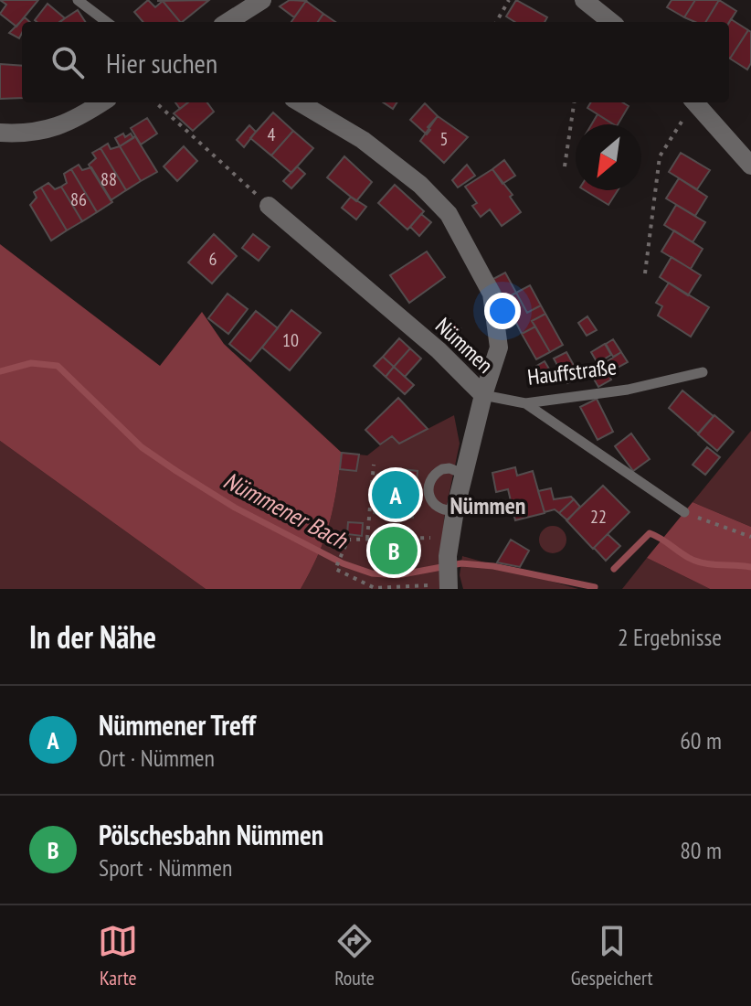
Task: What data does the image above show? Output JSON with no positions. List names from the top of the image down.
{
  "streets": {
    "street": ["Nümmen", "Hauffstraße"]
  },
  "crossings": [
    ["Nümmen", "Hauffstraße"]
  ],
  "districts": ["Nümmen"],
  "water": ["Nümmener Bach"],
  "house_numbers": [
    "4",
    "5",
    "88",
    "86",
    "6",
    "10",
    "22"
  ],
  "north": "bottom left",
  "page": {
    "search": "Hier suchen",
    "pins": ["A", "B"],
    "heading": ["In der Nähe", "2 Ergebnisse"],
    "list": [
      {
        "mark": "A",
        "name": "Nümmener Treff",
        "note": "Ort · Nümmen",
        "value": "60 m"
      },
      {
        "mark": "B",
        "name": "Pölschesbahn Nümmen",
        "note": "Sport · Nümmen",
        "value": "80 m"
      }
    ],
    "nav": ["Karte", "Route", "Gespeichert"]
  }
}
